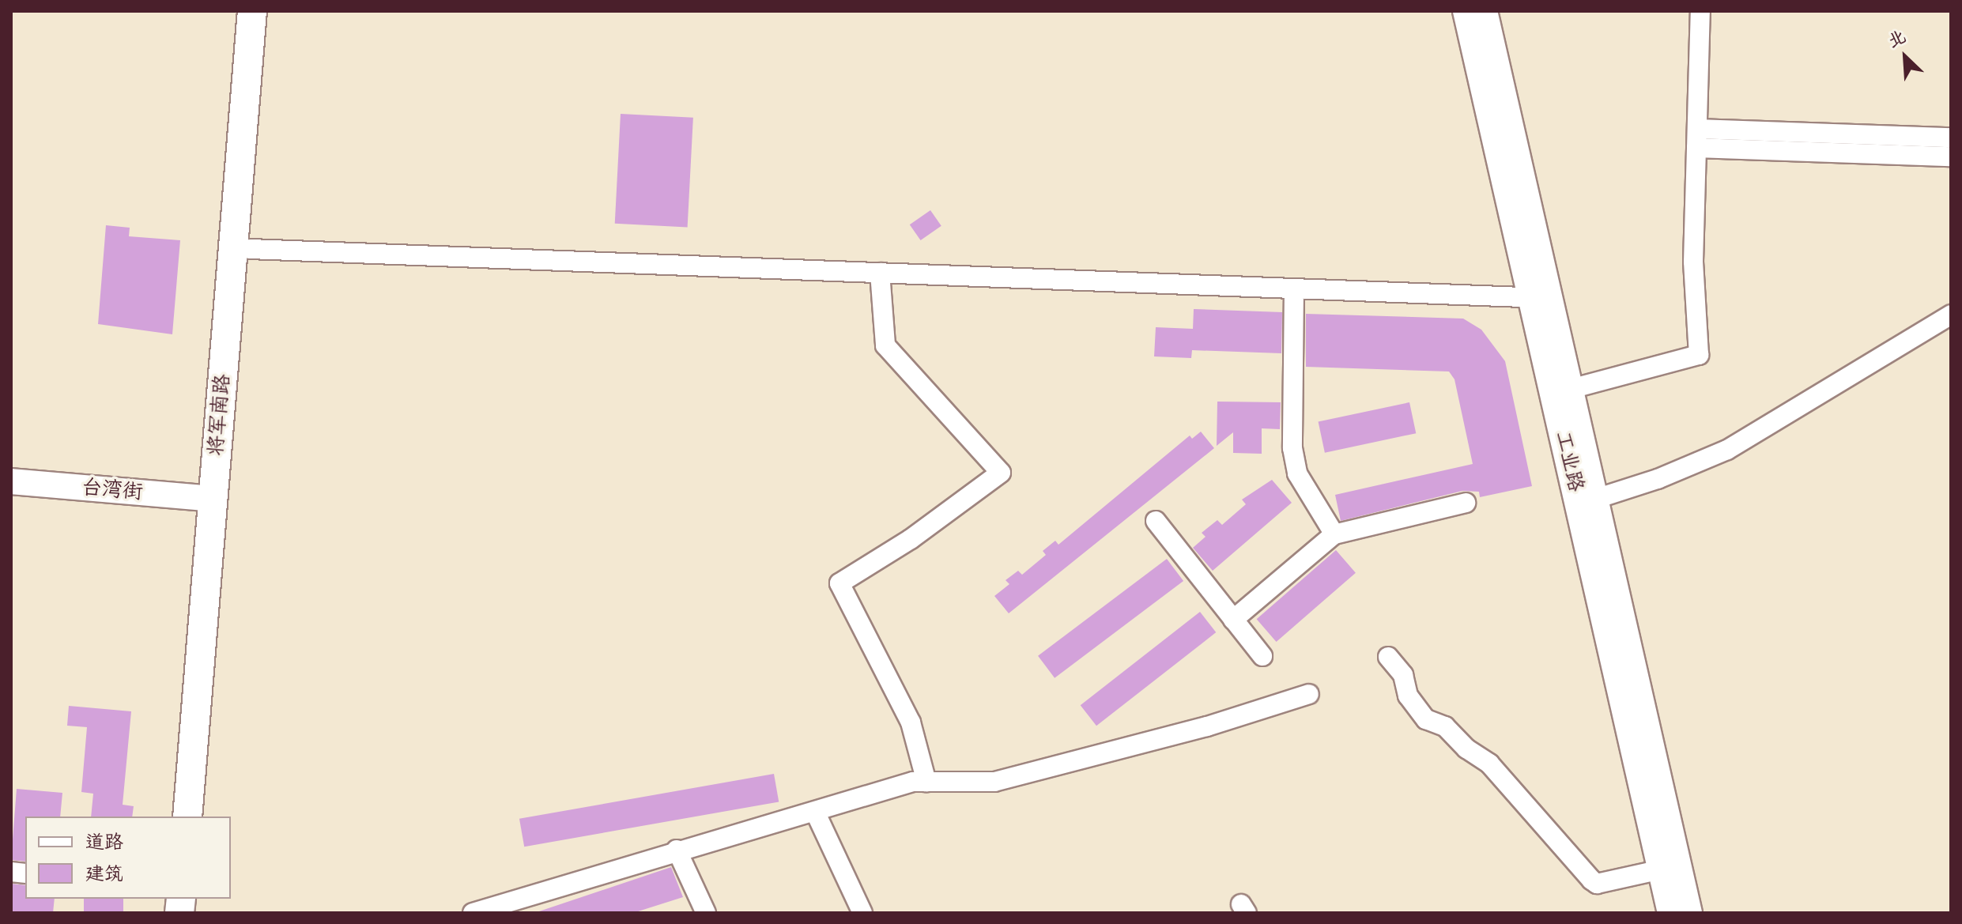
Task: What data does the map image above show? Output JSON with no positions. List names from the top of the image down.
{
  "streets": {
    "highway": ["将军南路"],
    "main road": ["工业路", "台湾街"]
  },
  "crossings": [
    ["将军南路", "台湾街"]
  ],
  "legend": ["道路", "建筑"],
  "north": "top left"
}
